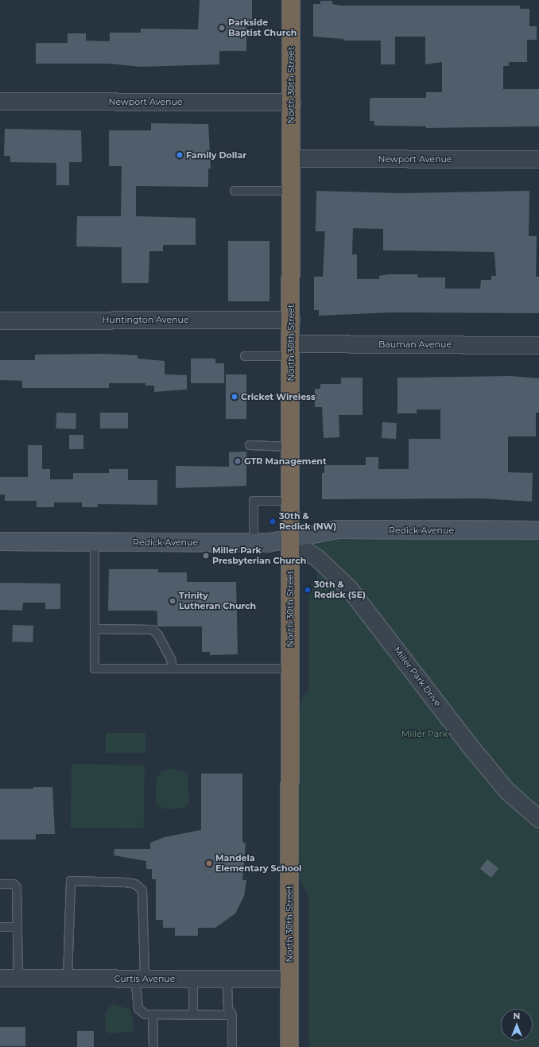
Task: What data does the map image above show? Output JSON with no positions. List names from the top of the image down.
{
  "streets": {
    "highway": ["North 30th Street"],
    "street": [
      "Newport Avenue",
      "Huntington Avenue",
      "Bauman Avenue",
      "Redick Avenue",
      "Miller Park Drive",
      "Curtis Avenue"
    ]
  },
  "crossings": [
    ["North 30th Street", "Newport Avenue"],
    ["North 30th Street", "Huntington Avenue"],
    ["North 30th Street", "Bauman Avenue"],
    ["North 30th Street", "Redick Avenue"],
    ["North 30th Street", "Miller Park Drive"],
    ["North 30th Street", "Curtis Avenue"],
    ["Redick Avenue", "Miller Park Drive"]
  ],
  "parks": ["Miller Park"],
  "places": [
    "Parkside Baptist Church",
    "Family Dollar",
    "Cricket Wireless",
    "GTR Management",
    "30th & Redick (NW)",
    "Miller Park Presbyterian Church",
    "30th & Redick (SE)",
    "Trinity Lutheran Church",
    "Mandela Elementary School"
  ],
  "north": "top"
}
